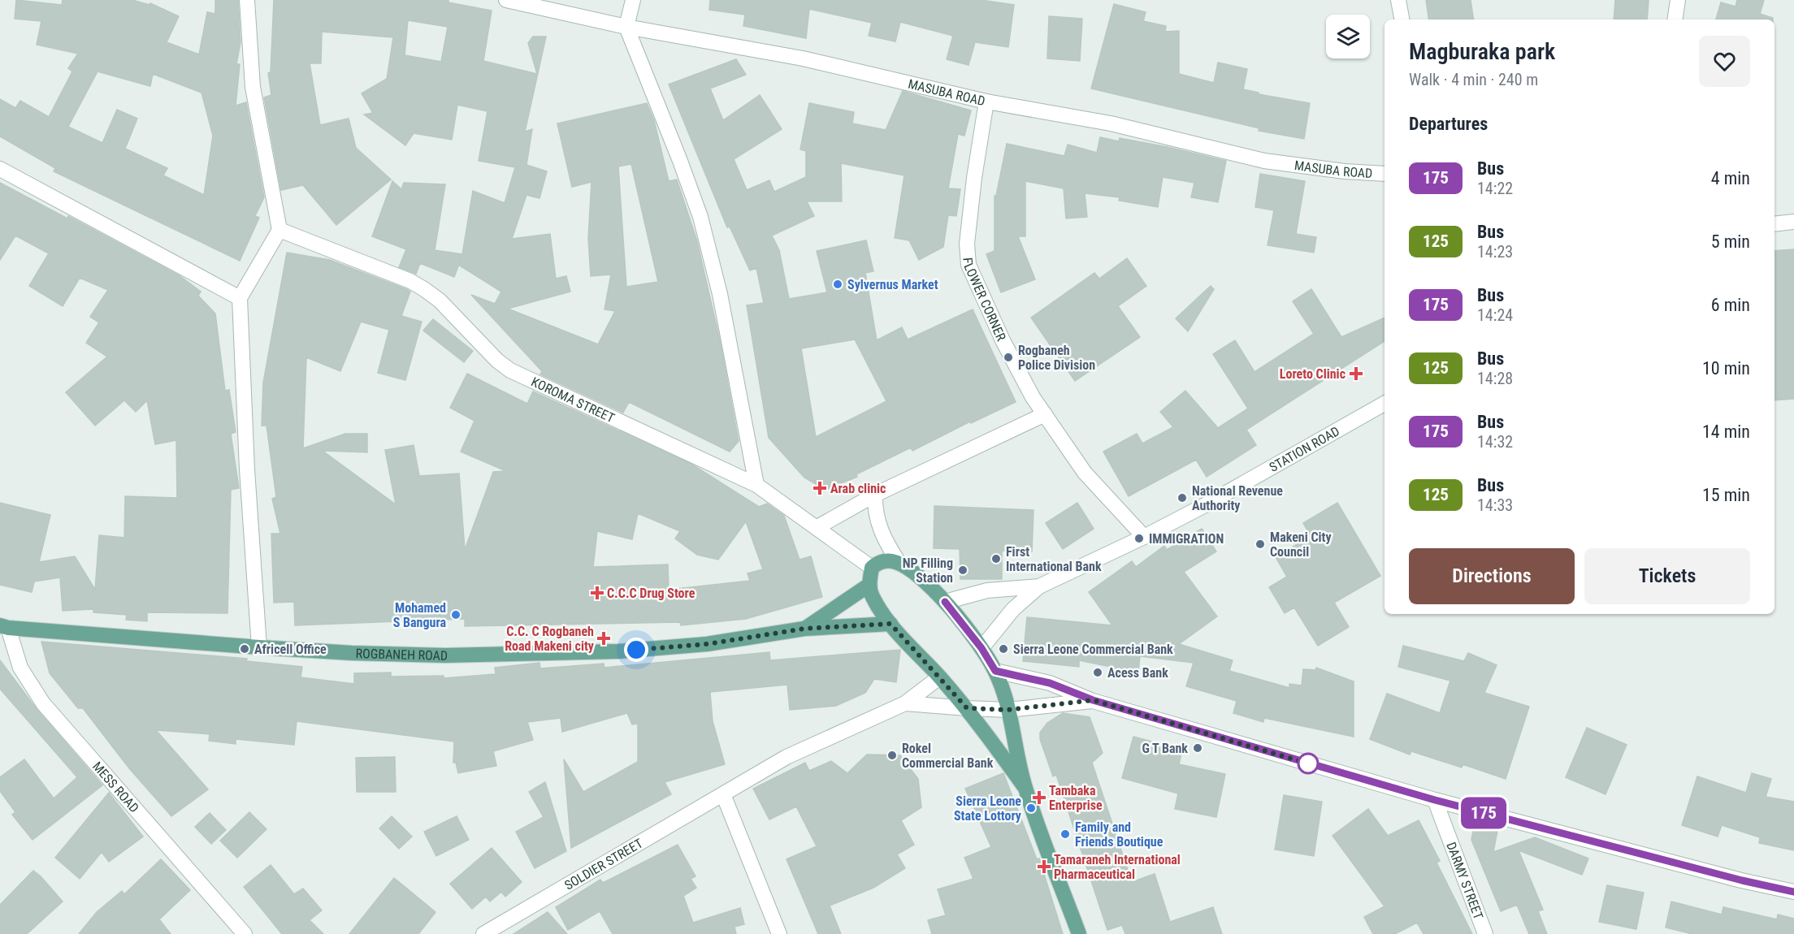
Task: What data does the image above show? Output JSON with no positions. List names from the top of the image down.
{
  "streets": {
    "main road": ["ROGBANEH ROAD"],
    "street": [
      "MASUBA ROAD",
      "FLOWER CORNER",
      "KOROMA STREET",
      "STATION ROAD",
      "MESS ROAD",
      "SOLDIER STREET",
      "DARMY STREET"
    ]
  },
  "crossings": [
    ["MASUBA ROAD", "FLOWER CORNER"],
    ["FLOWER CORNER", "STATION ROAD"],
    ["ROGBANEH ROAD", "MESS ROAD"]
  ],
  "places": {
    "other": [
      "Sylvernus Market",
      "Rogbaneh Police Division",
      "National Revenue Authority",
      "IMMIGRATION",
      "Makeni City Council",
      "First International Bank",
      "NP Filling Station",
      "Mohamed S Bangura",
      "Africell Office",
      "Sierra Leone Commercial Bank",
      "Acess Bank",
      "G T Bank",
      "Rokel Commercial Bank",
      "Sierra Leone State Lottory",
      "Family and Friends Boutique"
    ],
    "health": [
      "Loreto Clinic",
      "Arab clinic",
      "C.C.C Drug Store",
      "C.C. C Rogbaneh Road Makeni city",
      "Tambaka Enterprise",
      "Tamaraneh International Pharmaceutical"
    ]
  },
  "lines": ["bus line 175"],
  "page": {
    "on_map": "175",
    "heading": [
      ["Magburaka park", "Walk · 4 min · 240 m"],
      "Departures"
    ],
    "list": [
      {
        "mark": "175",
        "name": "Bus",
        "note": "14:22",
        "value": "4 min"
      },
      {
        "mark": "125",
        "name": "Bus",
        "note": "14:23",
        "value": "5 min"
      },
      {
        "mark": "175",
        "name": "Bus",
        "note": "14:24",
        "value": "6 min"
      },
      {
        "mark": "125",
        "name": "Bus",
        "note": "14:28",
        "value": "10 min"
      },
      {
        "mark": "175",
        "name": "Bus",
        "note": "14:32",
        "value": "14 min"
      },
      {
        "mark": "125",
        "name": "Bus",
        "note": "14:33",
        "value": "15 min"
      }
    ],
    "buttons": ["Directions", "Tickets"]
  }
}
